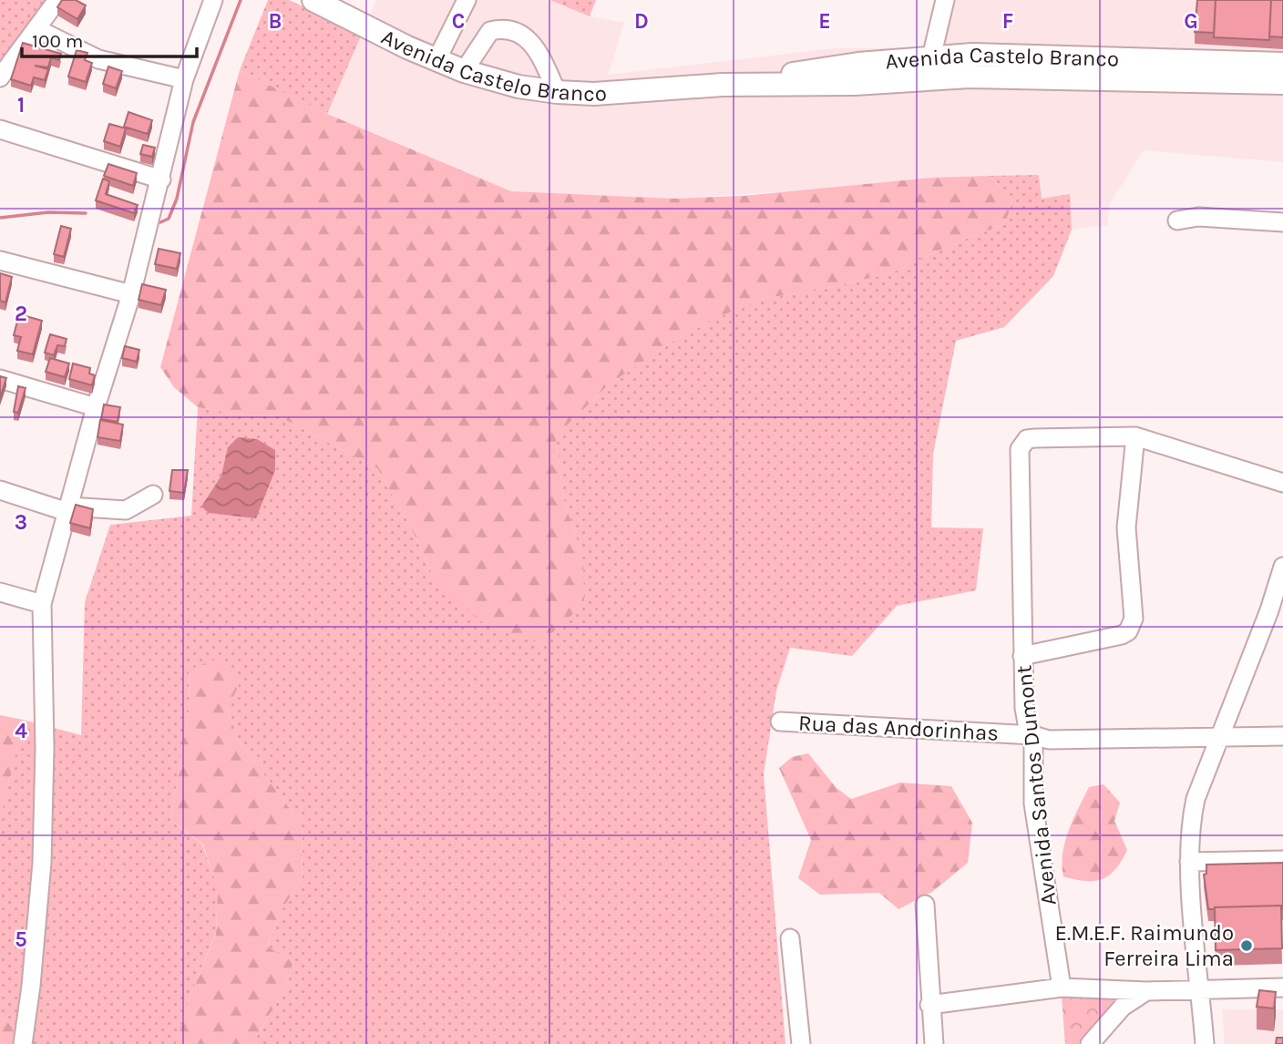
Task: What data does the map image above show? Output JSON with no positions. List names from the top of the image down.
{
  "streets": {
    "main road": ["Avenida Castelo Branco"],
    "street": ["Rua das Andorinhas", "Avenida Santos Dumont"]
  },
  "crossings": [
    ["Rua das Andorinhas", "Avenida Santos Dumont"]
  ],
  "places": ["E.M.E.F. Raimundo Ferreira Lima"],
  "scale_bar": "100 m",
  "grid": {
    "columns": [
      "B",
      "C",
      "D",
      "E",
      "F",
      "G"
    ],
    "rows": [
      "1",
      "2",
      "3",
      "4",
      "5"
    ]
  }
}
